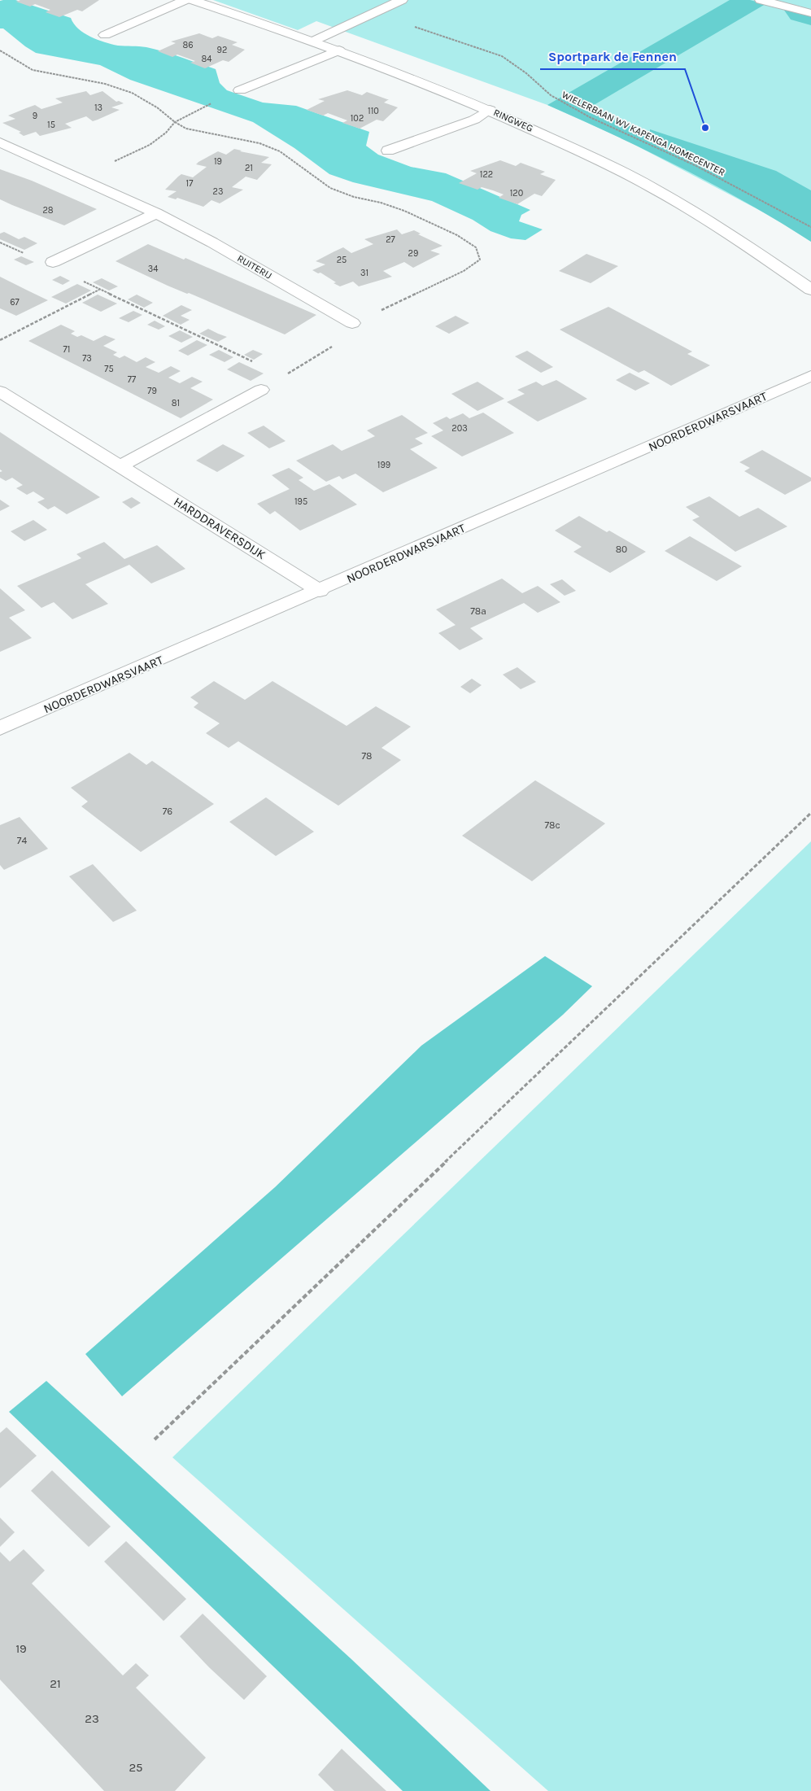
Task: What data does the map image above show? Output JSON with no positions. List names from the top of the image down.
{
  "streets": {
    "main road": [
      "RINGWEG",
      "RUITERIJ",
      "NOORDERDWARSVAART",
      "HARDDRAVERSDIJK"
    ],
    "path": ["WIELERBAAN WV KAPENGA HOMECENTER"]
  },
  "crossings": [
    ["NOORDERDWARSVAART", "HARDDRAVERSDIJK"]
  ],
  "places": ["Sportpark de Fennen"],
  "house_numbers": [
    "86",
    "92",
    "84",
    "13",
    "110",
    "9",
    "102",
    "15",
    "19",
    "21",
    "122",
    "17",
    "23",
    "120",
    "28",
    "27",
    "29",
    "25",
    "34",
    "31",
    "67",
    "71",
    "73",
    "75",
    "77",
    "79",
    "81",
    "203",
    "199",
    "195",
    "80",
    "78a",
    "78",
    "76",
    "78c",
    "74",
    "19",
    "21",
    "23",
    "25"
  ]
}
